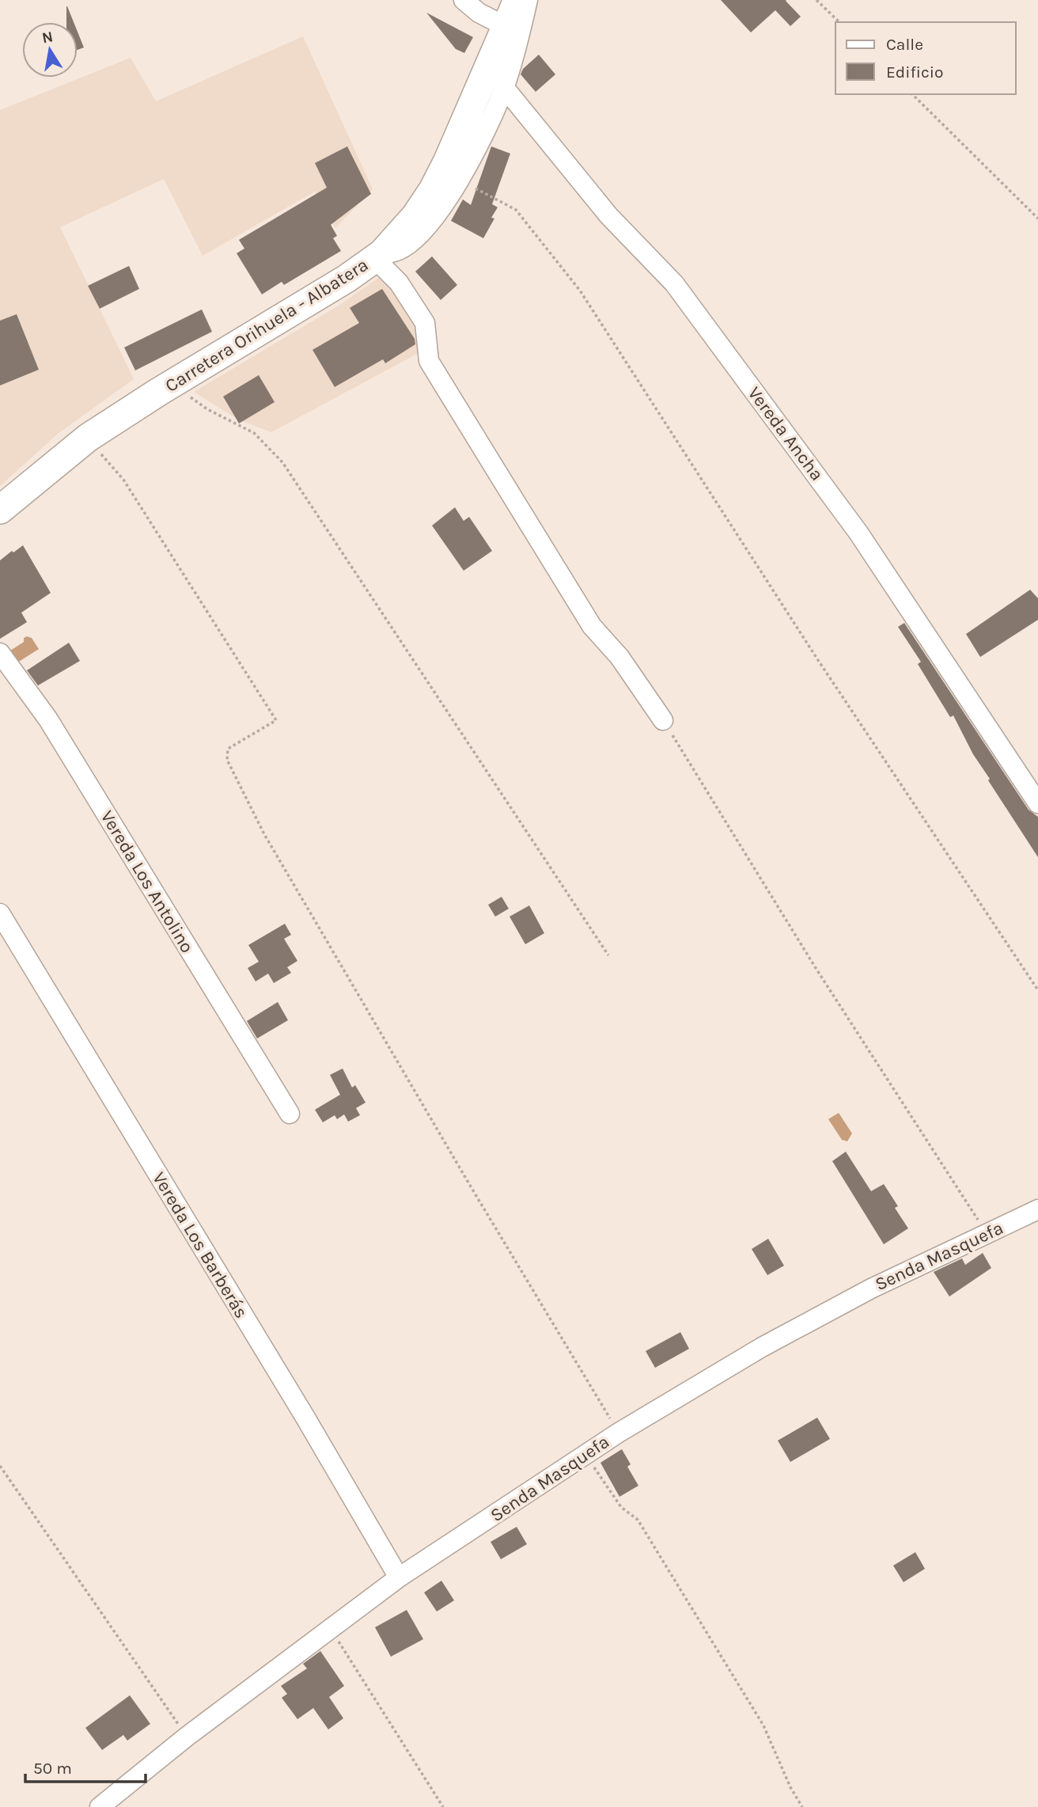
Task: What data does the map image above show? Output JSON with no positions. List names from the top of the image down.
{
  "streets": {
    "main road": ["Carretera Orihuela - Albatera"],
    "street": [
      "Vereda Ancha",
      "Vereda Los Antolino",
      "Vereda Los Barberás",
      "Senda Masquefa"
    ]
  },
  "crossings": [
    ["Vereda Los Barberás", "Senda Masquefa"]
  ],
  "legend": ["Calle", "Edificio"],
  "scale_bar": "50 m",
  "north": "top"
}
